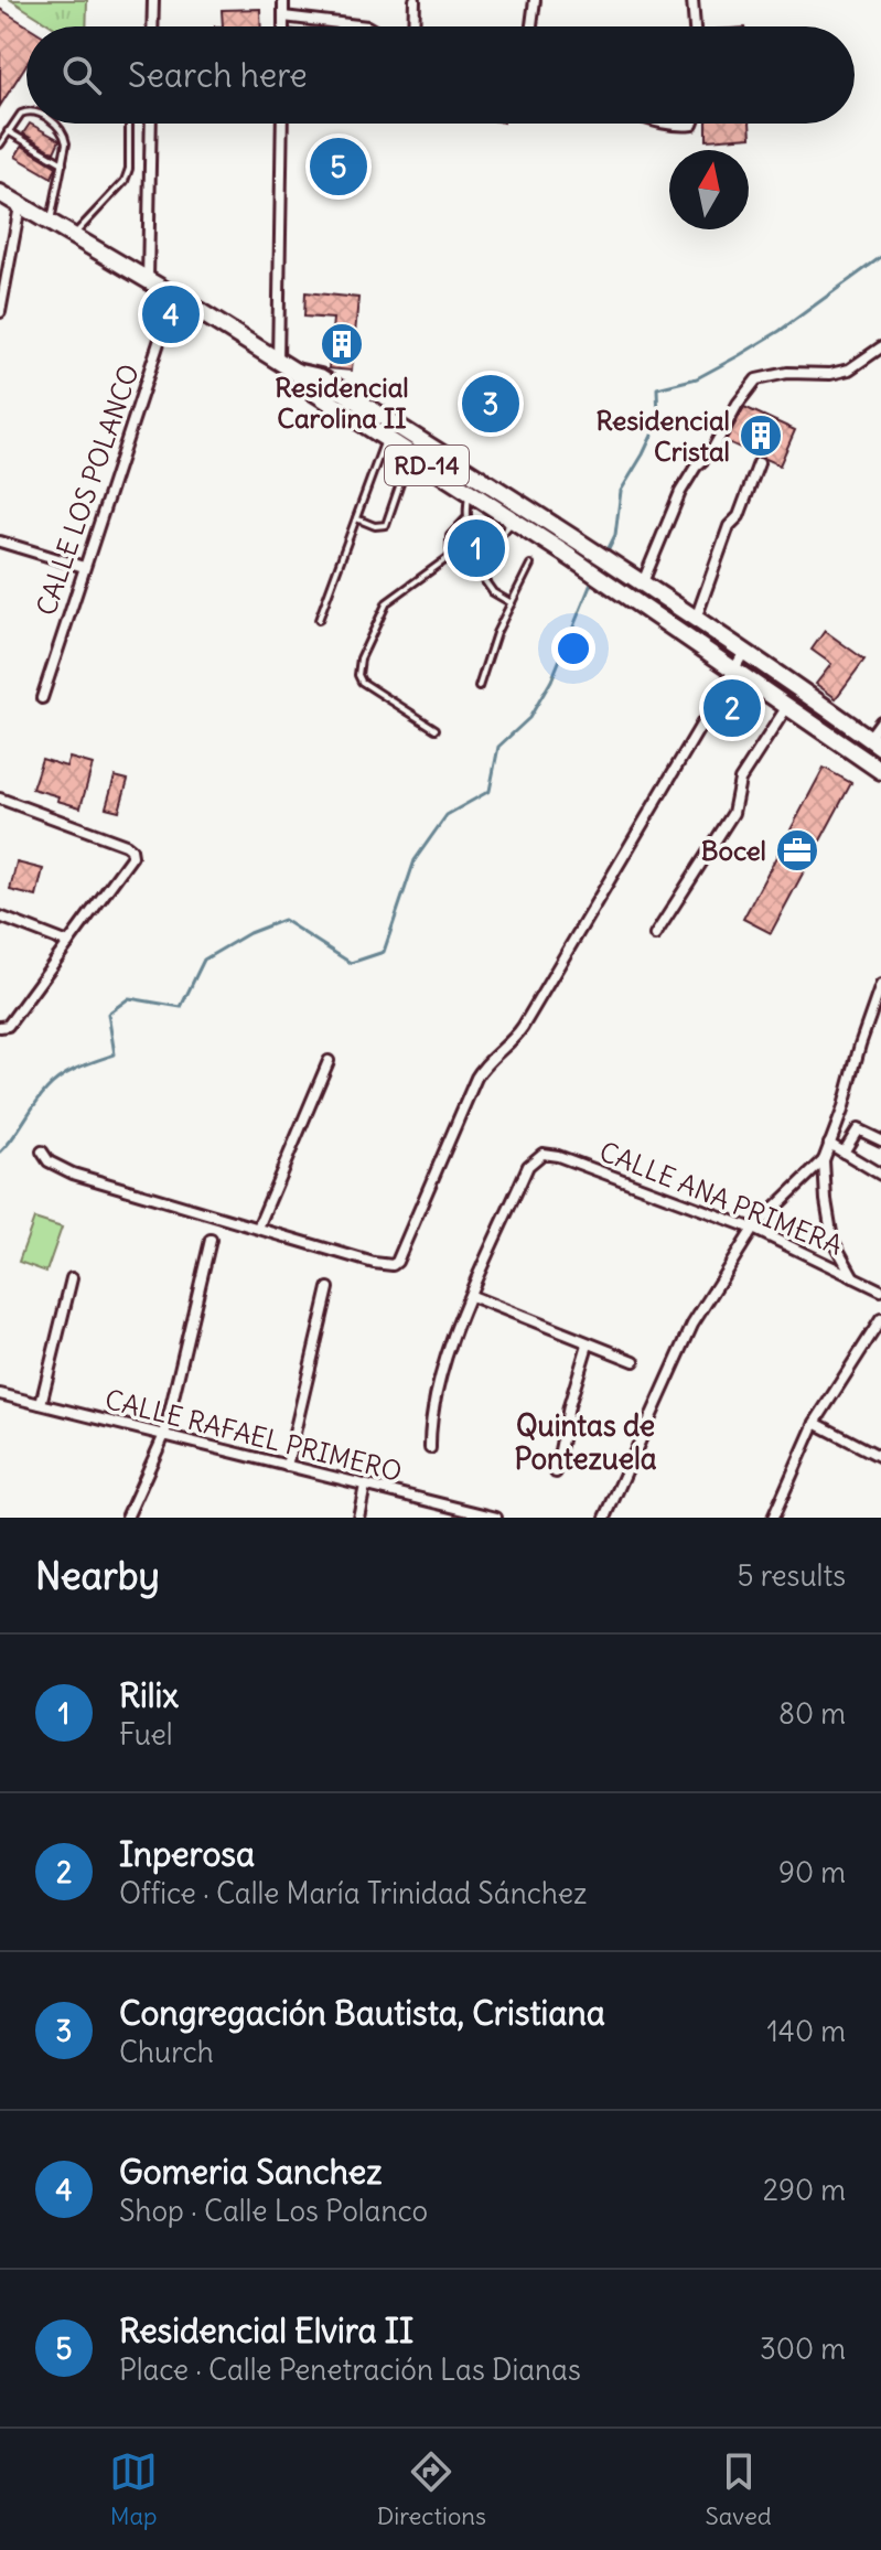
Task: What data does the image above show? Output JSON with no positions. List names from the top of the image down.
{
  "streets": {
    "main road": ["RD-14"],
    "street": ["CALLE LOS POLANCO", "CALLE ANA PRIMERA", "CALLE RAFAEL PRIMERO"]
  },
  "crossings": [
    ["RD-14", "CALLE LOS POLANCO"]
  ],
  "districts": ["Quintas de Pontezuela"],
  "places": {
    "building": ["Residencial Carolina II", "Residencial Cristal"],
    "office": ["Bocel"]
  },
  "north": "top",
  "page": {
    "search": "Search here",
    "pins": [
      "5",
      "4",
      "3",
      "1",
      "2"
    ],
    "heading": ["Nearby", "5 results"],
    "list": [
      {
        "mark": "1",
        "name": "Rilix",
        "note": "Fuel",
        "value": "80 m"
      },
      {
        "mark": "2",
        "name": "Inperosa",
        "note": "Office · Calle María Trinidad Sánchez",
        "value": "90 m"
      },
      {
        "mark": "3",
        "name": "Congregación Bautista, Cristiana",
        "note": "Church",
        "value": "140 m"
      },
      {
        "mark": "4",
        "name": "Gomeria Sanchez",
        "note": "Shop · Calle Los Polanco",
        "value": "290 m"
      },
      {
        "mark": "5",
        "name": "Residencial Elvira II",
        "note": "Place · Calle Penetración Las Dianas",
        "value": "300 m"
      }
    ],
    "nav": ["Map", "Directions", "Saved"]
  }
}
